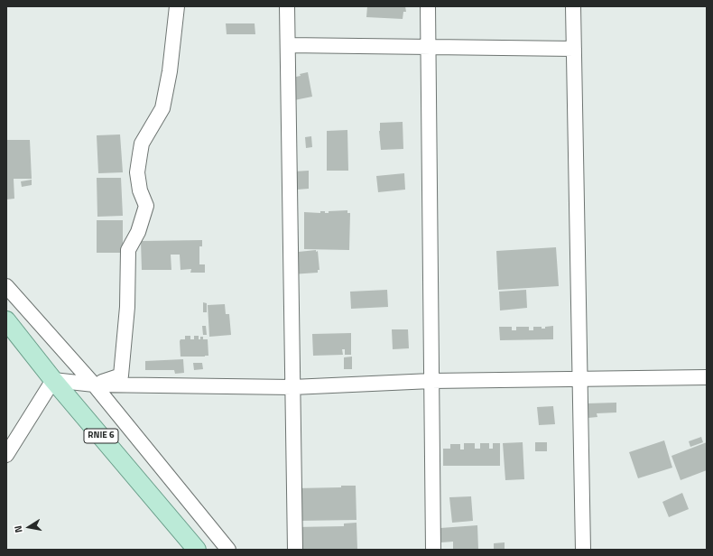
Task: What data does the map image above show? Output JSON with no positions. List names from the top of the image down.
{
  "streets": {
    "main road": ["RNIE 6"]
  },
  "north": "left"
}
